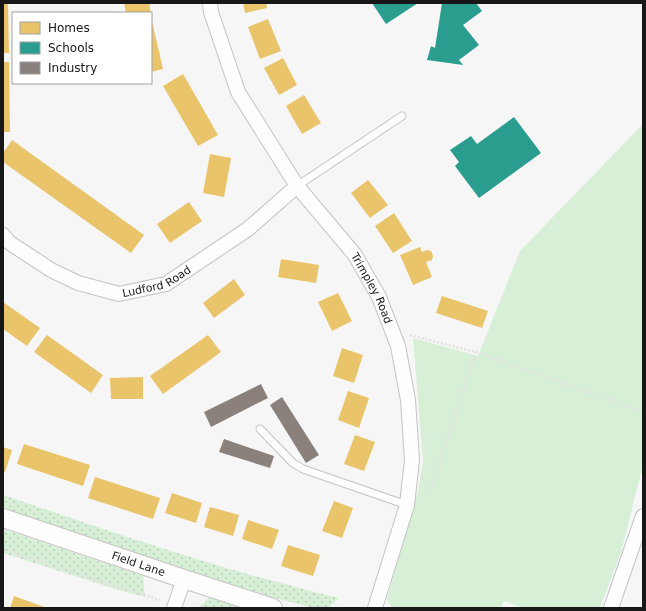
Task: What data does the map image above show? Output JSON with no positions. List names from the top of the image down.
{
  "streets": {
    "street": ["Ludford Road", "Trimpley Road", "Field Lane"]
  },
  "crossings": [
    ["Ludford Road", "Trimpley Road"]
  ],
  "legend": ["Homes", "Schools", "Industry"]
}
